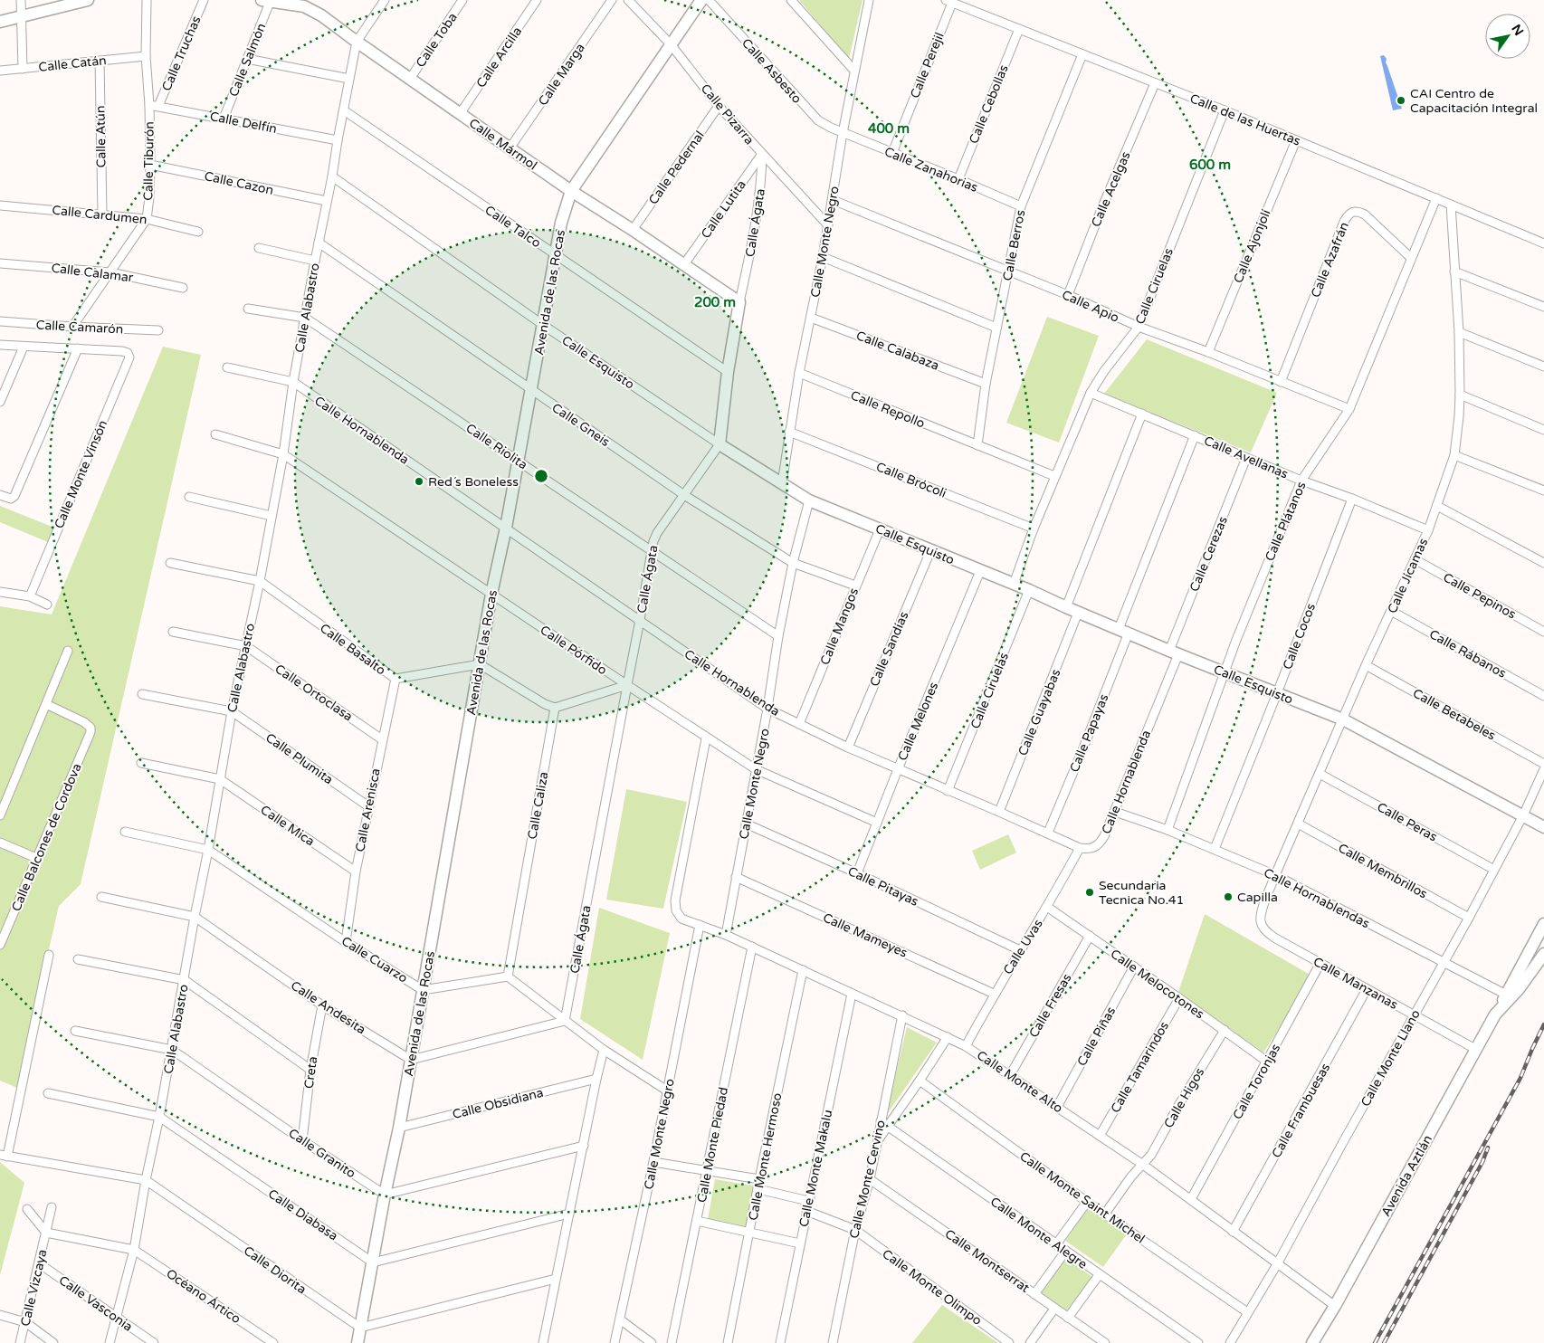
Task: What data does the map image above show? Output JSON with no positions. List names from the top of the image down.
{
  "streets": {
    "street": [
      "Calle Toba",
      "Calle Truchas",
      "Calle Arcilla",
      "Calle Salmón",
      "Calle Catán",
      "Calle Perejil",
      "Calle Asbesto",
      "Calle Marga",
      "Calle Cebollas",
      "Calle Pizarra",
      "Calle de las Huertas",
      "Calle Delfín",
      "Calle Atún",
      "Calle Mármol",
      "Calle Tiburón",
      "Calle Pedernal",
      "Calle Zanahorias",
      "Calle Cazon",
      "Calle Acelgas",
      "Calle Lutita",
      "Calle Cardumen",
      "Calle Ágata",
      "Calle Talco",
      "Calle Monte Negro",
      "Calle Berros",
      "Calle Ajonjolí",
      "Calle Azafrán",
      "Calle Calamar",
      "Calle Ciruelas",
      "Avenida de las Rocas",
      "Calle Apio",
      "Calle Alabastro",
      "Calle Camarón",
      "Calle Calabaza",
      "Calle Esquisto",
      "Calle Repollo",
      "Calle Gneis",
      "Calle Hornablenda",
      "Calle Riolita",
      "Calle Avellanas",
      "Calle Monte Vinsón",
      "Calle Brócoli",
      "Calle Plátanos",
      "Calle Cerezas",
      "Calle Jícamas",
      "Calle Pepinos",
      "Calle Mangos",
      "Calle Cocos",
      "Calle Basalto",
      "Calle Sandías",
      "Calle Pórfido",
      "Calle Rábanos",
      "Calle Ortoclasa",
      "Calle Guayabas",
      "Calle Betabeles",
      "Calle Melones",
      "Calle Papayas",
      "Calle Plumita",
      "Calle Caliza",
      "Calle Arenisca",
      "Calle Peras",
      "Calle Mica",
      "Calle Balcones de Cordova",
      "Calle Membrillos",
      "Calle Pitayas",
      "Calle Hornablendas",
      "Calle Mameyes",
      "Calle Uvas",
      "Calle Cuarzo",
      "Calle Manzanas",
      "Calle Melocotones",
      "Calle Fresas",
      "Calle Andesita",
      "Calle Piñas",
      "Calle Monte Llano",
      "Calle Tamarindos",
      "Creta",
      "Calle Monte Alto",
      "Calle Toronjas",
      "Calle Higos",
      "Calle Obsidiana",
      "Calle Frambuesas",
      "Calle Monte Piedad",
      "Calle Granito",
      "Calle Monte Hermoso",
      "Calle Monte Makalu",
      "Avenida Aztlán",
      "Calle Monte Cervino",
      "Calle Monte Saint Michel",
      "Calle Diabasa",
      "Calle Monte Alegre",
      "Calle Montserrat",
      "Calle Diorita",
      "Calle Monte Olimpo",
      "Calle Vizcaya",
      "Océano Ártico",
      "Calle Vasconia"
    ]
  },
  "crossings": [
    ["Calle Toba", "Calle Mármol"],
    ["Calle Truchas", "Calle Delfín"],
    ["Calle Arcilla", "Calle Mármol"],
    ["Calle Salmón", "Calle Delfín"],
    ["Calle Salmón", "Calle Mármol"],
    ["Calle Catán", "Calle Atún"],
    ["Calle Catán", "Calle Tiburón"],
    ["Calle Perejil", "Calle de las Huertas"],
    ["Calle Perejil", "Calle Zanahorias"],
    ["Calle Asbesto", "Calle Zanahorias"],
    ["Calle Asbesto", "Calle Monte Negro"],
    ["Calle Marga", "Calle Mármol"],
    ["Calle Cebollas", "Calle de las Huertas"],
    ["Calle Cebollas", "Calle Zanahorias"],
    ["Calle Pizarra", "Calle Pedernal"],
    ["Calle Pizarra", "Calle Lutita"],
    ["Calle Pizarra", "Calle Ágata"],
    ["Calle Pizarra", "Calle Monte Negro"],
    ["Calle Pizarra", "Avenida de las Rocas"],
    ["Calle de las Huertas", "Calle Acelgas"],
    ["Calle de las Huertas", "Calle Berros"],
    ["Calle de las Huertas", "Calle Ajonjolí"],
    ["Calle de las Huertas", "Calle Ciruelas"],
    ["Calle de las Huertas", "Calle Plátanos"],
    ["Calle de las Huertas", "Calle Jícamas"],
    ["Calle Delfín", "Calle Tiburón"],
    ["Calle Delfín", "Calle Alabastro"],
    ["Calle Atún", "Calle Cardumen"],
    ["Calle Mármol", "Calle Pedernal"],
    ["Calle Mármol", "Calle Lutita"],
    ["Calle Mármol", "Calle Ágata"],
    ["Calle Mármol", "Avenida de las Rocas"],
    ["Calle Mármol", "Calle Alabastro"],
    ["Calle Tiburón", "Calle Cazon"],
    ["Calle Tiburón", "Calle Cardumen"],
    ["Calle Tiburón", "Calle Calamar"],
    ["Calle Tiburón", "Calle Camarón"],
    ["Calle Zanahorias", "Calle Monte Negro"],
    ["Calle Zanahorias", "Calle Berros"],
    ["Calle Cazon", "Calle Alabastro"],
    ["Calle Acelgas", "Calle Apio"],
    ["Calle Lutita", "Calle Ágata"],
    ["Calle Ágata", "Calle Talco"],
    ["Calle Ágata", "Calle Esquisto"],
    ["Calle Ágata", "Calle Gneis"],
    ["Calle Ágata", "Calle Hornablenda"],
    ["Calle Ágata", "Calle Riolita"],
    ["Calle Ágata", "Calle Pórfido"],
    ["Calle Talco", "Avenida de las Rocas"],
    ["Calle Talco", "Calle Alabastro"],
    ["Calle Monte Negro", "Calle Apio"],
    ["Calle Monte Negro", "Calle Calabaza"],
    ["Calle Monte Negro", "Calle Esquisto"],
    ["Calle Monte Negro", "Calle Repollo"],
    ["Calle Monte Negro", "Calle Gneis"],
    ["Calle Monte Negro", "Calle Hornablenda"],
    ["Calle Monte Negro", "Calle Riolita"],
    ["Calle Monte Negro", "Calle Brócoli"],
    ["Calle Monte Negro", "Calle Pórfido"],
    ["Calle Monte Negro", "Calle Pitayas"],
    ["Calle Monte Negro", "Calle Mameyes"],
    ["Calle Monte Negro", "Calle Monte Alto"],
    ["Calle Berros", "Calle Apio"],
    ["Calle Berros", "Calle Calabaza"],
    ["Calle Berros", "Calle Repollo"],
    ["Calle Ajonjolí", "Calle Apio"],
    ["Calle Azafrán", "Calle Apio"],
    ["Calle Azafrán", "Calle Plátanos"],
    ["Calle Ciruelas", "Calle Apio"],
    ["Calle Ciruelas", "Calle Esquisto"],
    ["Calle Ciruelas", "Calle Hornablenda"],
    ["Calle Ciruelas", "Calle Avellanas"],
    ["Calle Ciruelas", "Calle Brócoli"],
    ["Avenida de las Rocas", "Calle Esquisto"],
    ["Avenida de las Rocas", "Calle Gneis"],
    ["Avenida de las Rocas", "Calle Hornablenda"],
    ["Avenida de las Rocas", "Calle Riolita"],
    ["Avenida de las Rocas", "Calle Basalto"],
    ["Avenida de las Rocas", "Calle Pórfido"],
    ["Avenida de las Rocas", "Calle Cuarzo"],
    ["Avenida de las Rocas", "Calle Andesita"],
    ["Avenida de las Rocas", "Calle Obsidiana"],
    ["Avenida de las Rocas", "Calle Granito"],
    ["Avenida de las Rocas", "Calle Diabasa"],
    ["Avenida de las Rocas", "Calle Diorita"],
    ["Calle Apio", "Calle Plátanos"],
    ["Calle Alabastro", "Calle Esquisto"],
    ["Calle Alabastro", "Calle Gneis"],
    ["Calle Alabastro", "Calle Hornablenda"],
    ["Calle Alabastro", "Calle Riolita"],
    ["Calle Alabastro", "Calle Basalto"],
    ["Calle Alabastro", "Calle Pórfido"],
    ["Calle Alabastro", "Calle Ortoclasa"],
    ["Calle Alabastro", "Calle Plumita"],
    ["Calle Alabastro", "Calle Mica"],
    ["Calle Alabastro", "Calle Cuarzo"],
    ["Calle Alabastro", "Calle Andesita"],
    ["Calle Alabastro", "Calle Granito"],
    ["Calle Alabastro", "Calle Diabasa"],
    ["Calle Alabastro", "Calle Diorita"],
    ["Calle Alabastro", "Océano Ártico"],
    ["Calle Alabastro", "Calle Vasconia"],
    ["Calle Esquisto", "Calle Hornablenda"],
    ["Calle Esquisto", "Calle Plátanos"],
    ["Calle Esquisto", "Calle Cerezas"],
    ["Calle Esquisto", "Calle Jícamas"],
    ["Calle Esquisto", "Calle Mangos"],
    ["Calle Esquisto", "Calle Cocos"],
    ["Calle Esquisto", "Calle Sandías"],
    ["Calle Esquisto", "Calle Guayabas"],
    ["Calle Esquisto", "Calle Melones"],
    ["Calle Esquisto", "Calle Papayas"],
    ["Calle Esquisto", "Calle Monte Llano"],
    ["Calle Gneis", "Calle Mangos"],
    ["Calle Hornablenda", "Calle Cerezas"],
    ["Calle Hornablenda", "Calle Mangos"],
    ["Calle Hornablenda", "Calle Sandías"],
    ["Calle Hornablenda", "Calle Guayabas"],
    ["Calle Hornablenda", "Calle Melones"],
    ["Calle Hornablenda", "Calle Papayas"],
    ["Calle Hornablenda", "Calle Hornablendas"],
    ["Calle Hornablenda", "Calle Uvas"],
    ["Calle Avellanas", "Calle Plátanos"],
    ["Calle Avellanas", "Calle Cerezas"],
    ["Calle Avellanas", "Calle Jícamas"],
    ["Calle Avellanas", "Calle Cocos"],
    ["Calle Avellanas", "Calle Papayas"],
    ["Calle Plátanos", "Calle Hornablendas"],
    ["Calle Jícamas", "Calle Pepinos"],
    ["Calle Jícamas", "Calle Rábanos"],
    ["Calle Jícamas", "Calle Betabeles"],
    ["Calle Jícamas", "Calle Peras"],
    ["Calle Jícamas", "Calle Membrillos"],
    ["Calle Jícamas", "Calle Hornablendas"],
    ["Calle Jícamas", "Calle Manzanas"],
    ["Calle Cocos", "Calle Hornablendas"],
    ["Calle Basalto", "Calle Arenisca"],
    ["Calle Pórfido", "Calle Melones"],
    ["Calle Pórfido", "Calle Monte Alto"],
    ["Calle Ortoclasa", "Calle Arenisca"],
    ["Calle Melones", "Calle Pitayas"],
    ["Calle Plumita", "Calle Arenisca"],
    ["Calle Arenisca", "Calle Mica"],
    ["Calle Arenisca", "Calle Cuarzo"],
    ["Calle Peras", "Calle Monte Llano"],
    ["Calle Membrillos", "Calle Monte Llano"],
    ["Calle Pitayas", "Calle Uvas"],
    ["Calle Hornablendas", "Calle Monte Llano"],
    ["Calle Hornablendas", "Avenida Aztlán"],
    ["Calle Mameyes", "Calle Uvas"],
    ["Calle Uvas", "Calle Melocotones"],
    ["Calle Uvas", "Calle Monte Alto"],
    ["Calle Manzanas", "Calle Monte Llano"],
    ["Calle Manzanas", "Calle Toronjas"],
    ["Calle Manzanas", "Calle Frambuesas"],
    ["Calle Manzanas", "Avenida Aztlán"],
    ["Calle Melocotones", "Calle Fresas"],
    ["Calle Melocotones", "Calle Piñas"],
    ["Calle Melocotones", "Calle Tamarindos"],
    ["Calle Melocotones", "Calle Toronjas"],
    ["Calle Melocotones", "Calle Higos"],
    ["Calle Fresas", "Calle Monte Alto"],
    ["Calle Andesita", "Creta"],
    ["Calle Piñas", "Calle Monte Alto"],
    ["Calle Monte Llano", "Calle Monte Alto"],
    ["Calle Monte Llano", "Calle Monte Saint Michel"],
    ["Calle Tamarindos", "Calle Monte Alto"],
    ["Creta", "Calle Granito"],
    ["Calle Monte Alto", "Calle Toronjas"],
    ["Calle Monte Alto", "Calle Higos"],
    ["Calle Monte Alto", "Calle Frambuesas"],
    ["Calle Monte Alto", "Calle Monte Piedad"],
    ["Calle Monte Alto", "Calle Monte Hermoso"],
    ["Calle Monte Alto", "Calle Monte Makalu"],
    ["Calle Monte Alto", "Avenida Aztlán"],
    ["Calle Monte Alto", "Calle Monte Cervino"],
    ["Calle Higos", "Calle Monte Saint Michel"],
    ["Calle Monte Makalu", "Calle Monte Olimpo"],
    ["Calle Monte Cervino", "Calle Monte Alegre"],
    ["Calle Monte Cervino", "Calle Montserrat"],
    ["Calle Monte Cervino", "Calle Monte Olimpo"],
    ["Calle Vizcaya", "Calle Vasconia"]
  ],
  "places": [
    "CAI Centro de Capacitación Integral",
    "Red´s Boneless",
    "Secundaria Tecnica No.41",
    "Capilla"
  ],
  "north": "top right",
  "rings": ["400 m", "600 m", "200 m"]
}
